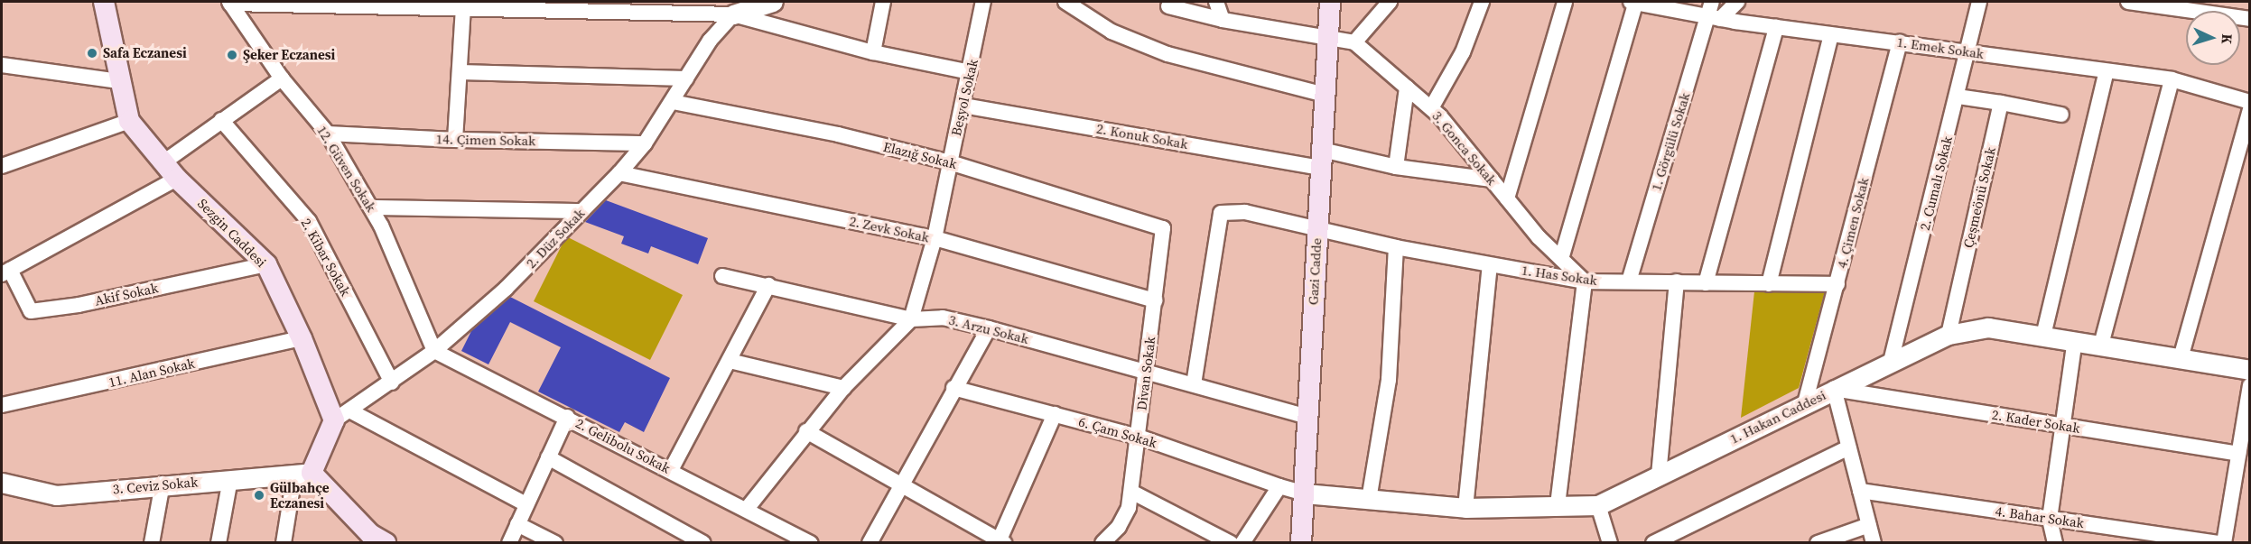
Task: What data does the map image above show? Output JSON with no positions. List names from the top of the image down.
{
  "streets": {
    "main road": ["Sezgin Caddesi", "Gazi Cadde"],
    "street": [
      "1. Emek Sokak",
      "Beşyol Sokak",
      "2. Konuk Sokak",
      "14. Çimen Sokak",
      "1. Görgülü Sokak",
      "3. Gonca Sokak",
      "Elazığ Sokak",
      "12. Güven Sokak",
      "2. Cumalı Sokak",
      "Çeşmeönü Sokak",
      "4. Çimen Sokak",
      "2. Zevk Sokak",
      "2. Düz Sokak",
      "2. Kibar Sokak",
      "1. Has Sokak",
      "Akif Sokak",
      "3. Arzu Sokak",
      "11. Alan Sokak",
      "Divan Sokak",
      "1. Hakan Caddesi",
      "2. Kader Sokak",
      "6. Çam Sokak",
      "2. Gelibolu Sokak",
      "3. Ceviz Sokak",
      "4. Bahar Sokak"
    ]
  },
  "crossings": [
    ["1. Emek Sokak", "1. Görgülü Sokak"],
    ["1. Emek Sokak", "2. Cumalı Sokak"],
    ["1. Emek Sokak", "4. Çimen Sokak"],
    ["Beşyol Sokak", "2. Konuk Sokak"],
    ["Beşyol Sokak", "Elazığ Sokak"],
    ["Beşyol Sokak", "2. Zevk Sokak"],
    ["Beşyol Sokak", "3. Arzu Sokak"],
    ["2. Konuk Sokak", "3. Gonca Sokak"],
    ["2. Konuk Sokak", "Gazi Cadde"],
    ["14. Çimen Sokak", "12. Güven Sokak"],
    ["14. Çimen Sokak", "2. Düz Sokak"],
    ["1. Görgülü Sokak", "1. Has Sokak"],
    ["3. Gonca Sokak", "Gazi Cadde"],
    ["3. Gonca Sokak", "1. Has Sokak"],
    ["Elazığ Sokak", "2. Düz Sokak"],
    ["Elazığ Sokak", "Divan Sokak"],
    ["12. Güven Sokak", "2. Düz Sokak"],
    ["12. Güven Sokak", "2. Gelibolu Sokak"],
    ["2. Cumalı Sokak", "1. Hakan Caddesi"],
    ["Çeşmeönü Sokak", "1. Hakan Caddesi"],
    ["4. Çimen Sokak", "1. Has Sokak"],
    ["4. Çimen Sokak", "1. Hakan Caddesi"],
    ["2. Zevk Sokak", "2. Düz Sokak"],
    ["2. Zevk Sokak", "Divan Sokak"],
    ["Sezgin Caddesi", "2. Düz Sokak"],
    ["Sezgin Caddesi", "Akif Sokak"],
    ["Sezgin Caddesi", "11. Alan Sokak"],
    ["2. Düz Sokak", "2. Kibar Sokak"],
    ["2. Düz Sokak", "2. Gelibolu Sokak"],
    ["Gazi Cadde", "1. Has Sokak"],
    ["Gazi Cadde", "3. Arzu Sokak"],
    ["Gazi Cadde", "1. Hakan Caddesi"],
    ["Gazi Cadde", "6. Çam Sokak"],
    ["1. Has Sokak", "3. Arzu Sokak"],
    ["3. Arzu Sokak", "Divan Sokak"],
    ["Divan Sokak", "6. Çam Sokak"],
    ["1. Hakan Caddesi", "2. Kader Sokak"],
    ["1. Hakan Caddesi", "6. Çam Sokak"]
  ],
  "places": ["Safa Eczanesi", "Şeker Eczanesi", "Gülbahçe Eczanesi"],
  "north": "right"
}
